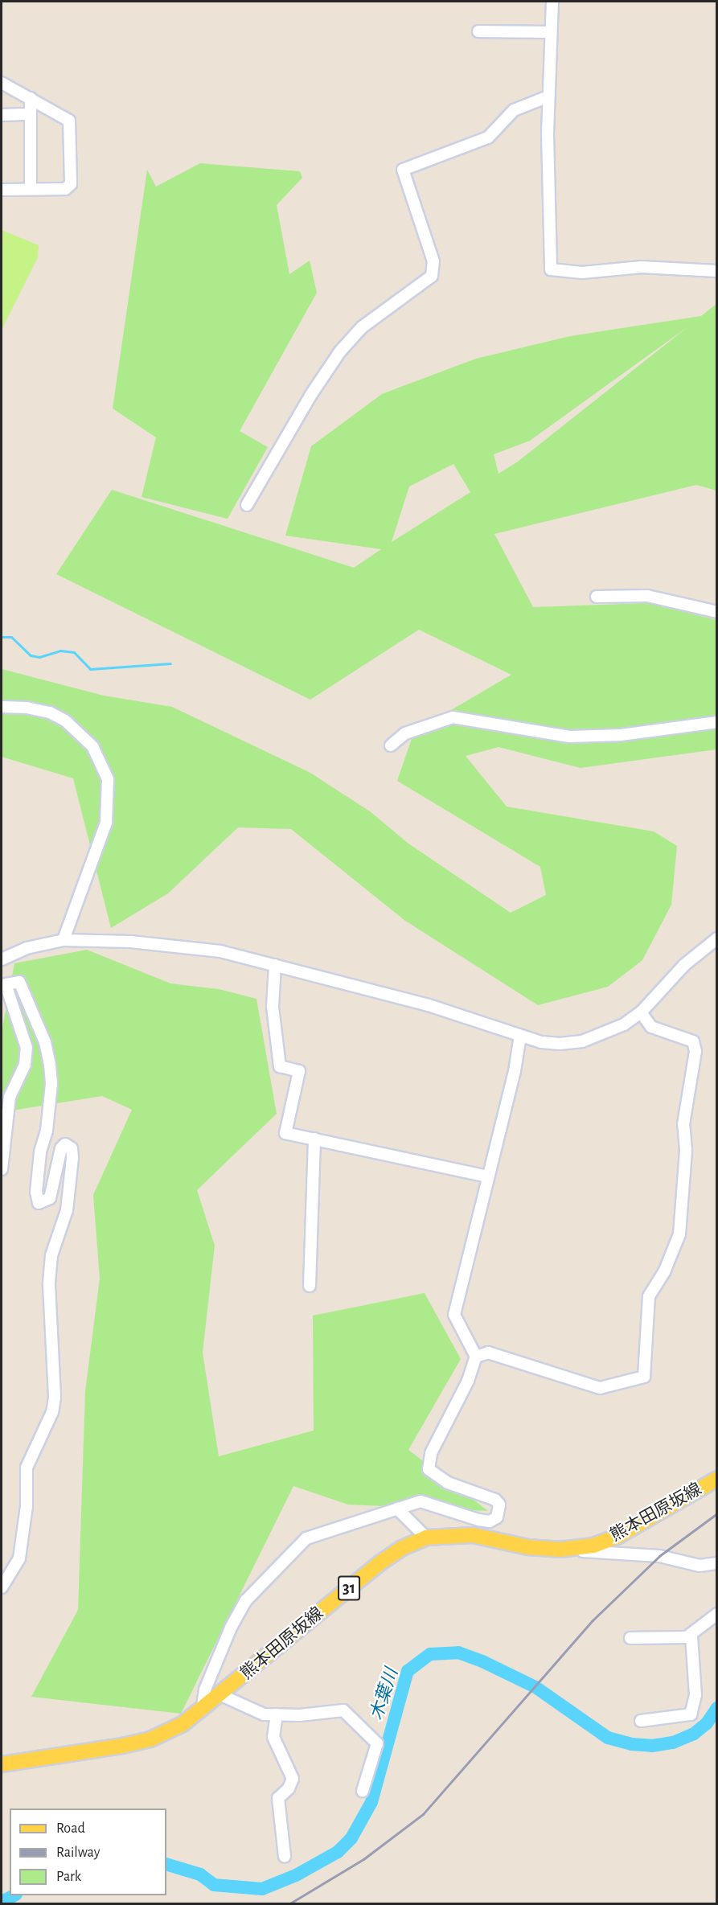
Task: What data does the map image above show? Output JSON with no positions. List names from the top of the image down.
{
  "streets": {
    "main road": ["熊本田原坂線", "31"]
  },
  "water": ["木葉川"],
  "legend": ["Road", "Railway", "Park"]
}
